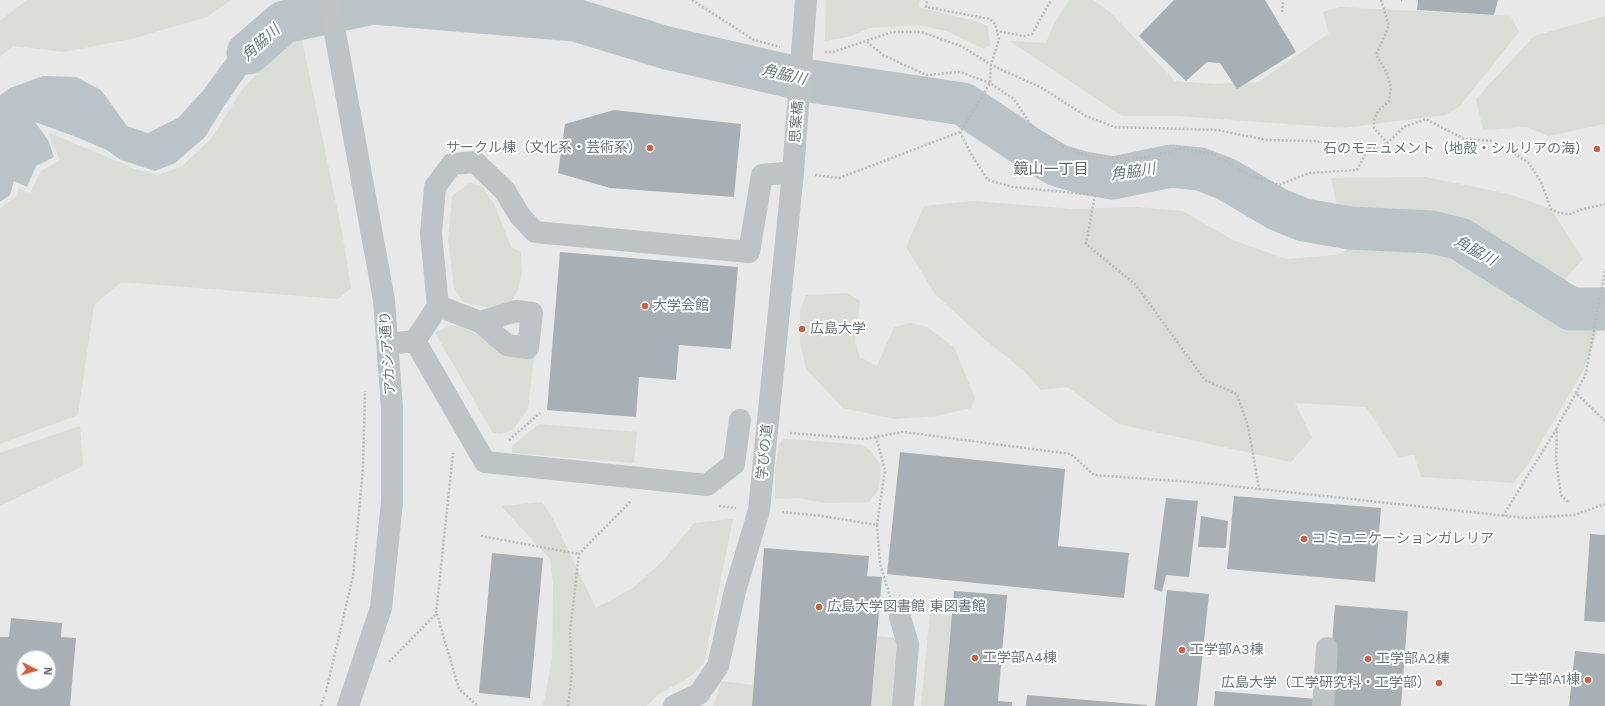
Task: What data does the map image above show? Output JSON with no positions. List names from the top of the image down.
{
  "streets": {
    "street": ["思案橋", "アカシア通り", "学びの道"]
  },
  "crossings": [
    ["思案橋", "学びの道"]
  ],
  "districts": ["鏡山一丁目"],
  "water": ["角脇川"],
  "places": [
    "サークル棟（文化系・芸術系）",
    "石のモニュメント（地殻・シルリアの海）",
    "大学会館",
    "広島大学",
    "コミュニケーションガレリア",
    "広島大学図書館 東図書館",
    "工学部A3棟",
    "工学部A4棟",
    "工学部A2棟",
    "工学部A1棟",
    "広島大学（工学研究科・工学部）"
  ],
  "north": "right"
}
